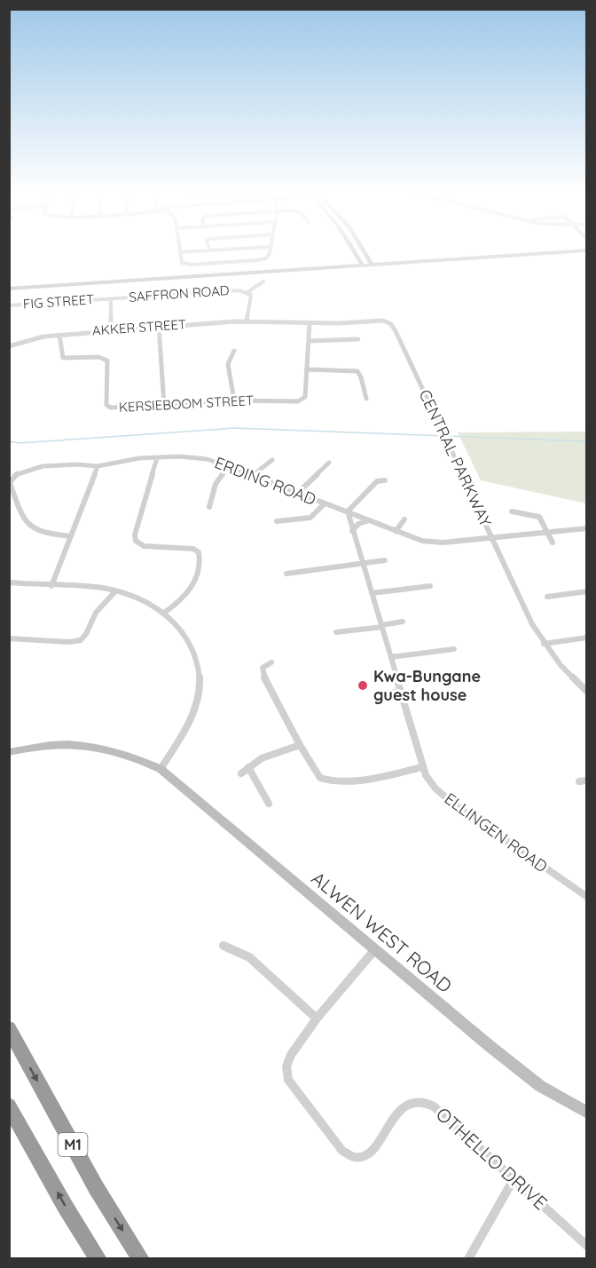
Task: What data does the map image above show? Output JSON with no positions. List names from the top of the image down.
{
  "streets": {
    "highway": ["M1"],
    "main road": ["ALWEN WEST ROAD"],
    "street": [
      "SAFFRON ROAD",
      "FIG STREET",
      "AKKER STREET",
      "KERSIEBOOM STREET",
      "CENTRAL PARKWAY",
      "ERDING ROAD",
      "ELLINGEN ROAD",
      "OTHELLO DRIVE"
    ]
  },
  "crossings": [
    ["SAFFRON ROAD", "FIG STREET"],
    ["SAFFRON ROAD", "AKKER STREET"],
    ["FIG STREET", "AKKER STREET"],
    ["AKKER STREET", "KERSIEBOOM STREET"],
    ["AKKER STREET", "CENTRAL PARKWAY"],
    ["KERSIEBOOM STREET", "CENTRAL PARKWAY"],
    ["CENTRAL PARKWAY", "ERDING ROAD"],
    ["ERDING ROAD", "ELLINGEN ROAD"],
    ["ALWEN WEST ROAD", "OTHELLO DRIVE"]
  ],
  "places": ["Kwa-Bungane guest house"]
}
